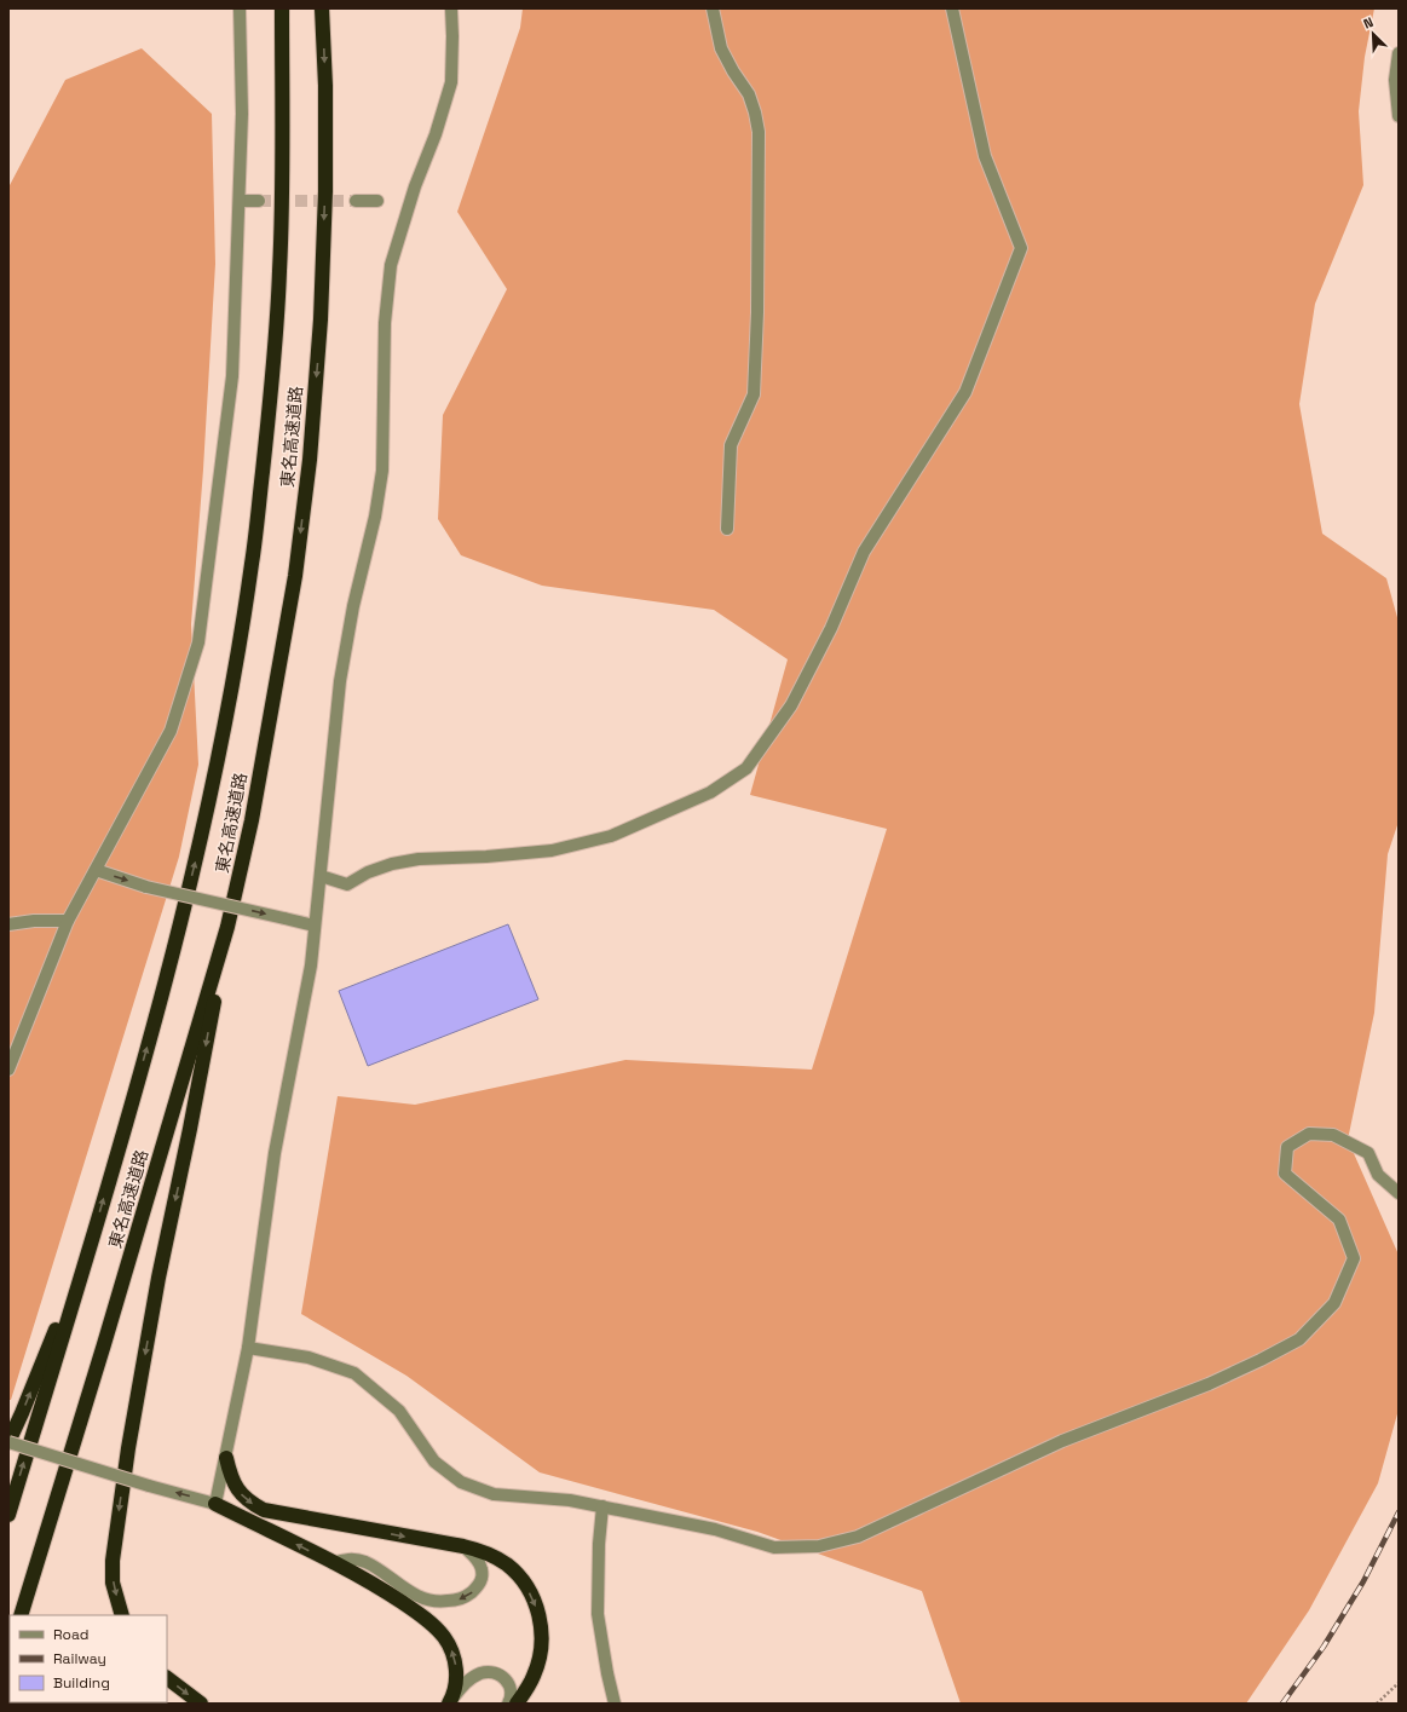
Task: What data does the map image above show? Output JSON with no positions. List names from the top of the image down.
{
  "streets": {
    "highway": ["東名高速道路"]
  },
  "legend": ["Road", "Railway", "Building"],
  "north": "top left"
}
